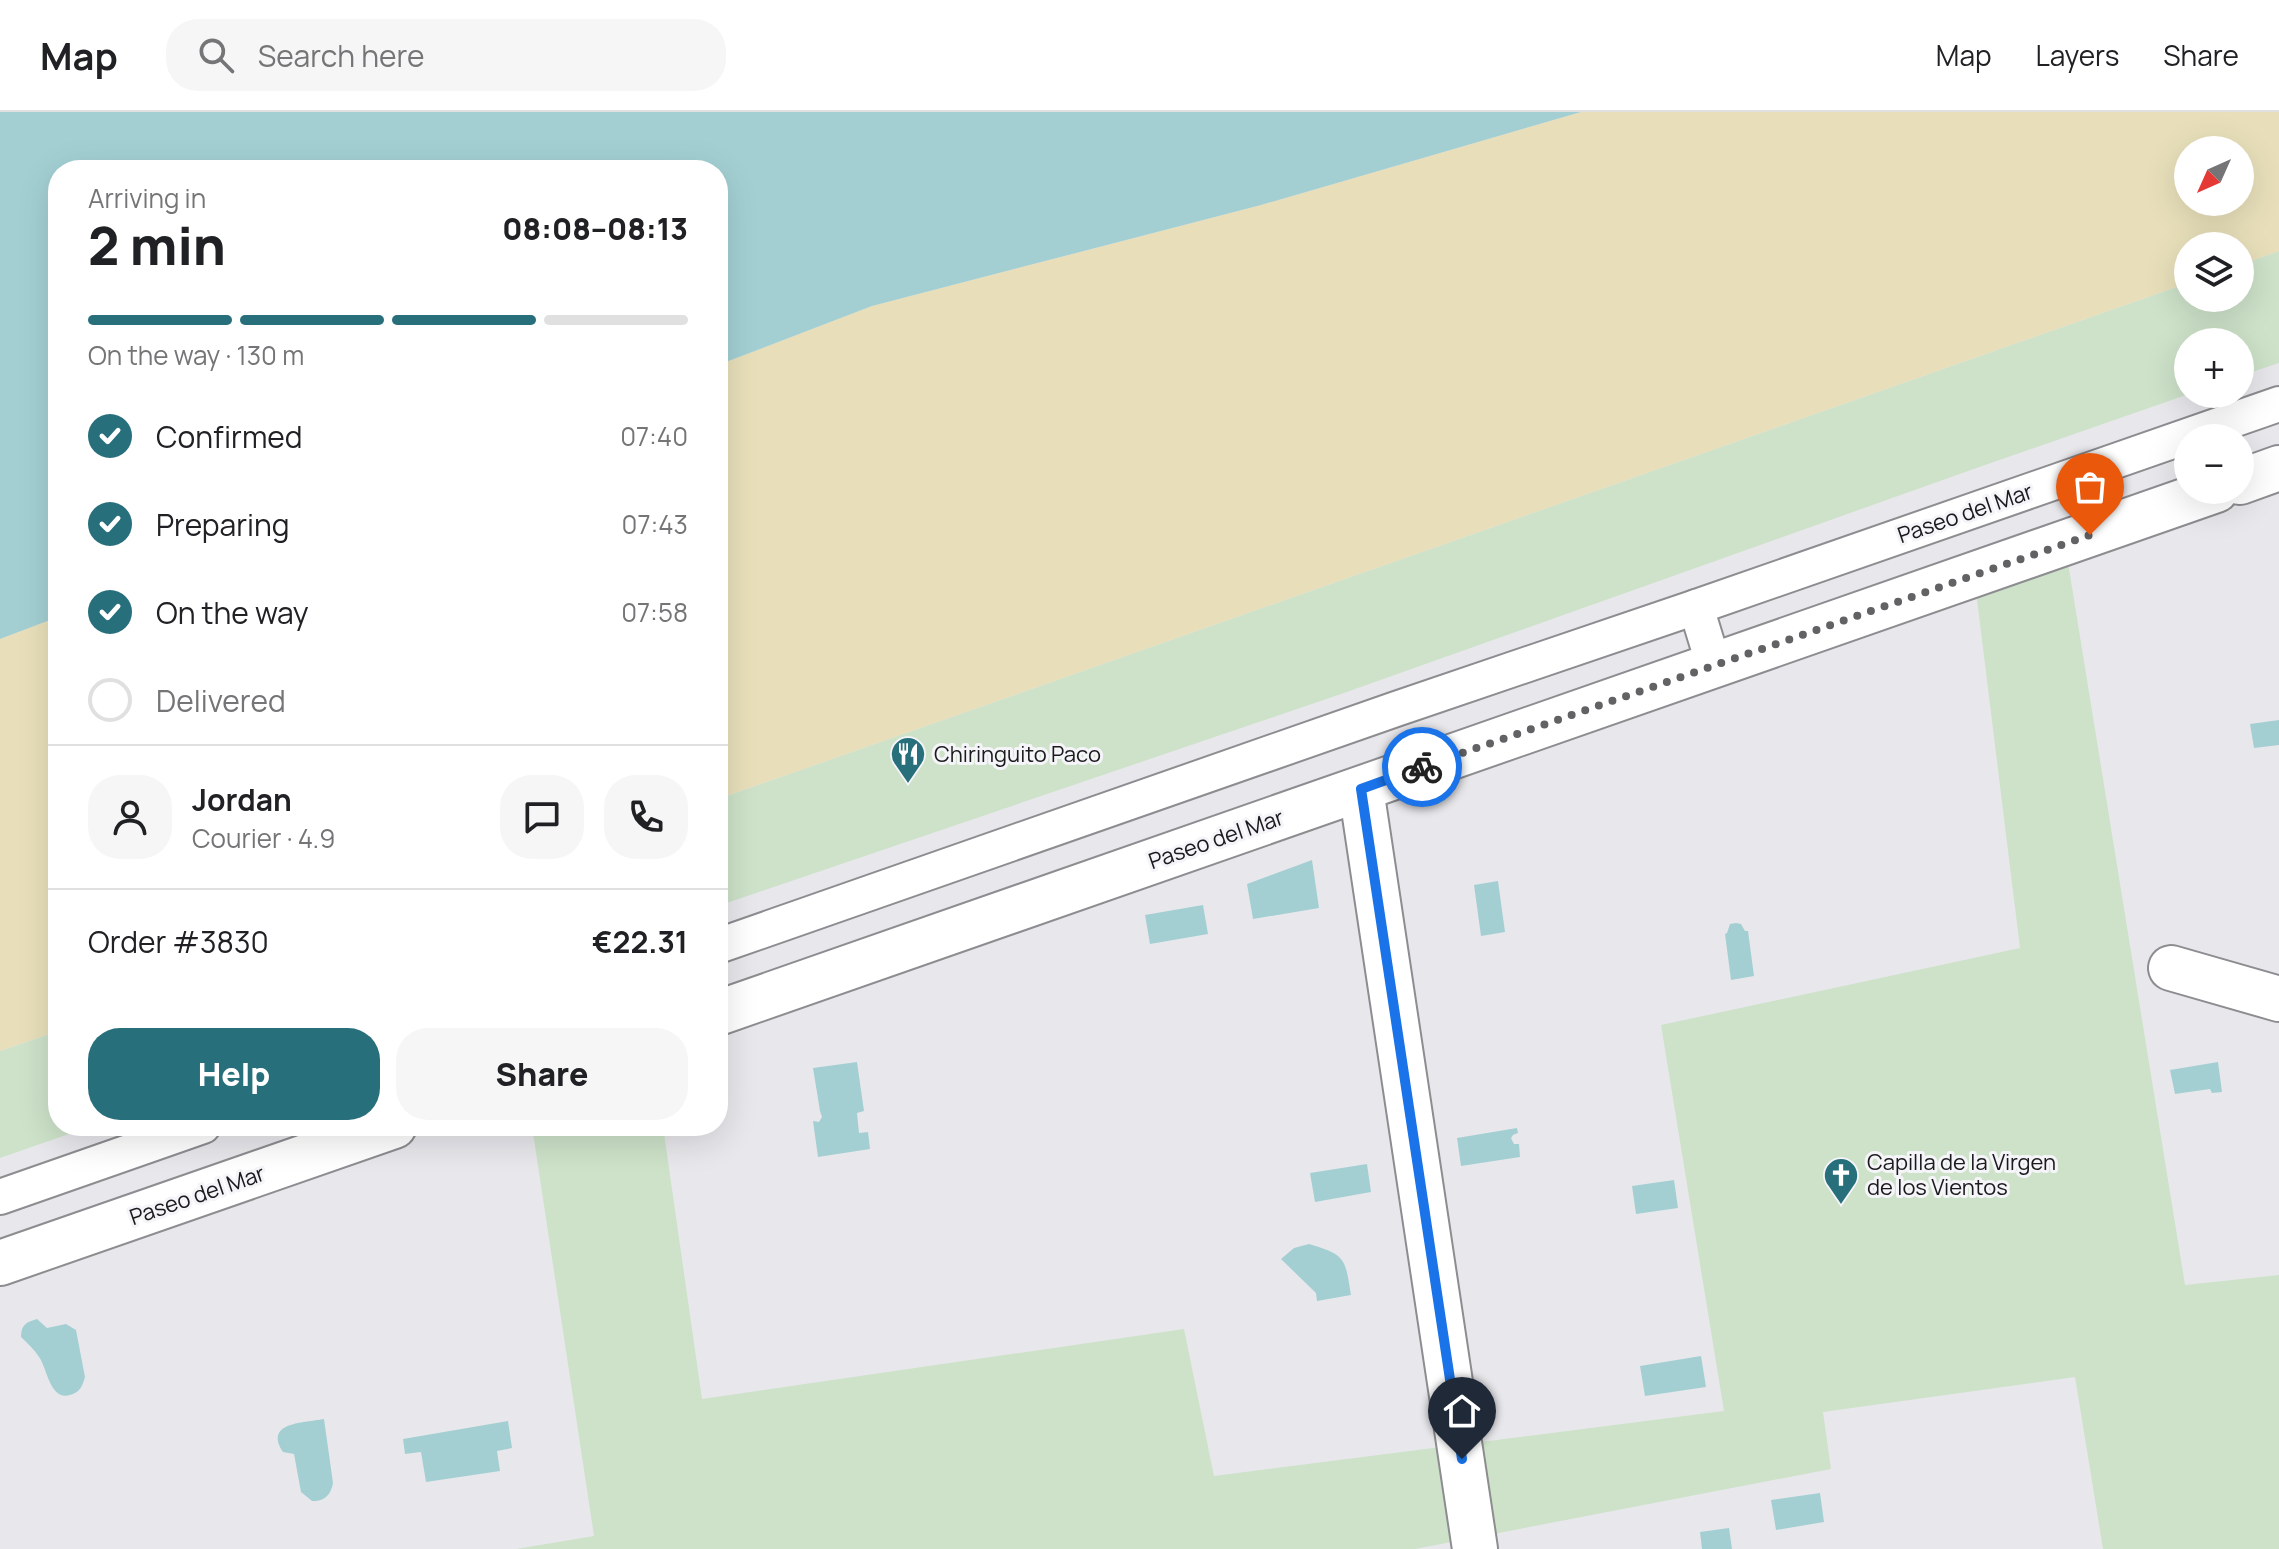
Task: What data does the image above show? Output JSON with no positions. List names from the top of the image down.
{
  "streets": {
    "street": ["Paseo del Mar"]
  },
  "places": {
    "restaurant": ["Chiringuito Paco"],
    "church": ["Capilla de la Virgen de los Vientos"]
  },
  "north": "bottom left",
  "page": {
    "header": "Map",
    "search": "Search here",
    "nav": ["Map", "Layers", "Share"],
    "map_buttons": ["+", "−"],
    "heading": ["2 min", "Arriving in", "08:08–08:13"],
    "panel": [
      "Jordan",
      "Courier · 4.9",
      "Order #3830",
      "€22.31"
    ],
    "bar": "On the way · 130 m",
    "list": [
      ["Confirmed", "07:40"],
      ["Preparing", "07:43"],
      ["On the way", "07:58"],
      "Delivered"
    ],
    "buttons": ["Help", "Share"]
  }
}
